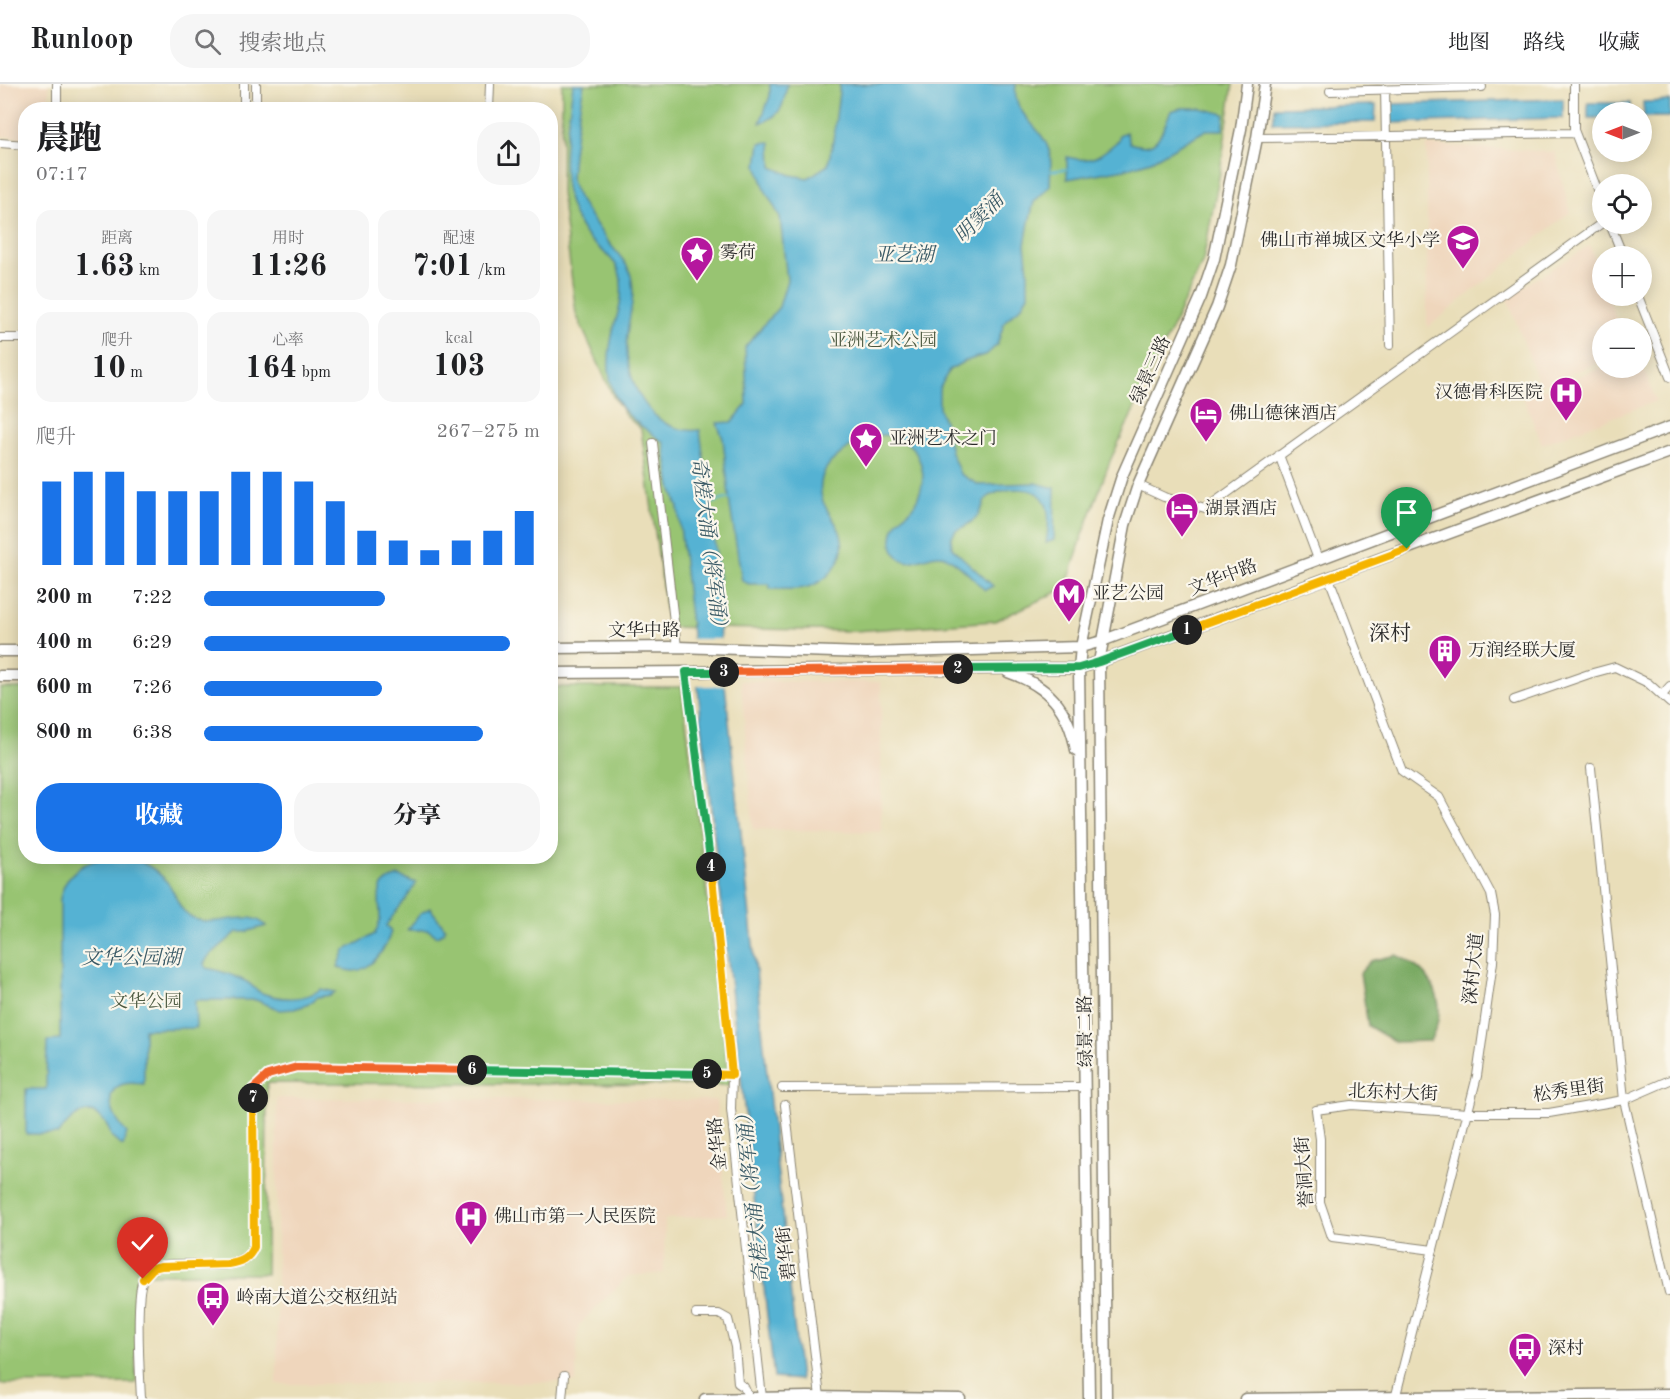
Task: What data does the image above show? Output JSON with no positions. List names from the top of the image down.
{
  "streets": {
    "main road": ["绿景三路", "文华中路", "绿景二路"],
    "street": [
      "深村大道",
      "松秀里街",
      "北东村大街",
      "金华路",
      "誉洞大街",
      "碧华街"
    ]
  },
  "crossings": [
    ["绿景三路", "文华中路"],
    ["绿景三路", "绿景二路"],
    ["文华中路", "深村大道"],
    ["文华中路", "绿景二路"],
    ["文华中路", "金华路"],
    ["深村大道", "松秀里街"],
    ["深村大道", "北东村大街"],
    ["深村大道", "誉洞大街"],
    ["松秀里街", "北东村大街"],
    ["北东村大街", "誉洞大街"]
  ],
  "districts": ["深村"],
  "water": [
    "明窦涌",
    "亚艺湖",
    "奇槎大涌（将军涌）",
    "文华公园湖"
  ],
  "parks": ["亚洲艺术公园", "文华公园"],
  "places": {
    "school or university": ["佛山市禅城区文华小学"],
    "place": ["雾荷", "亚洲艺术之门"],
    "hospital": ["汉德骨科医院", "佛山市第一人民医院"],
    "hotel": ["佛山德徕酒店", "湖景酒店"],
    "metro station": ["亚艺公园"],
    "building": ["万润经联大厦"],
    "bus stop": ["岭南大道公交枢纽站", "深村"]
  },
  "north": "left",
  "page": {
    "header": "Runloop",
    "search": "搜索地点",
    "nav": ["地图", "路线", "收藏"],
    "map_buttons": ["+", "−"],
    "heading": ["晨跑", "07:17"],
    "stats": [
      ["距离", "1.63 km"],
      ["用时", "11:26"],
      ["配速", "7:01 /km"],
      ["爬升", "10 m"],
      ["心率", "164 bpm"],
      ["kcal", "103"]
    ],
    "chart": ["爬升", "267–275 m"],
    "list": [
      {
        "name": "200 m",
        "note": "7:22"
      },
      {
        "name": "400 m",
        "note": "6:29"
      },
      {
        "name": "600 m",
        "note": "7:26"
      },
      {
        "name": "800 m",
        "note": "6:38"
      }
    ],
    "pins": [
      "1",
      "2",
      "3",
      "4",
      "6",
      "5",
      "7"
    ],
    "buttons": ["收藏", "分享"]
  }
}
